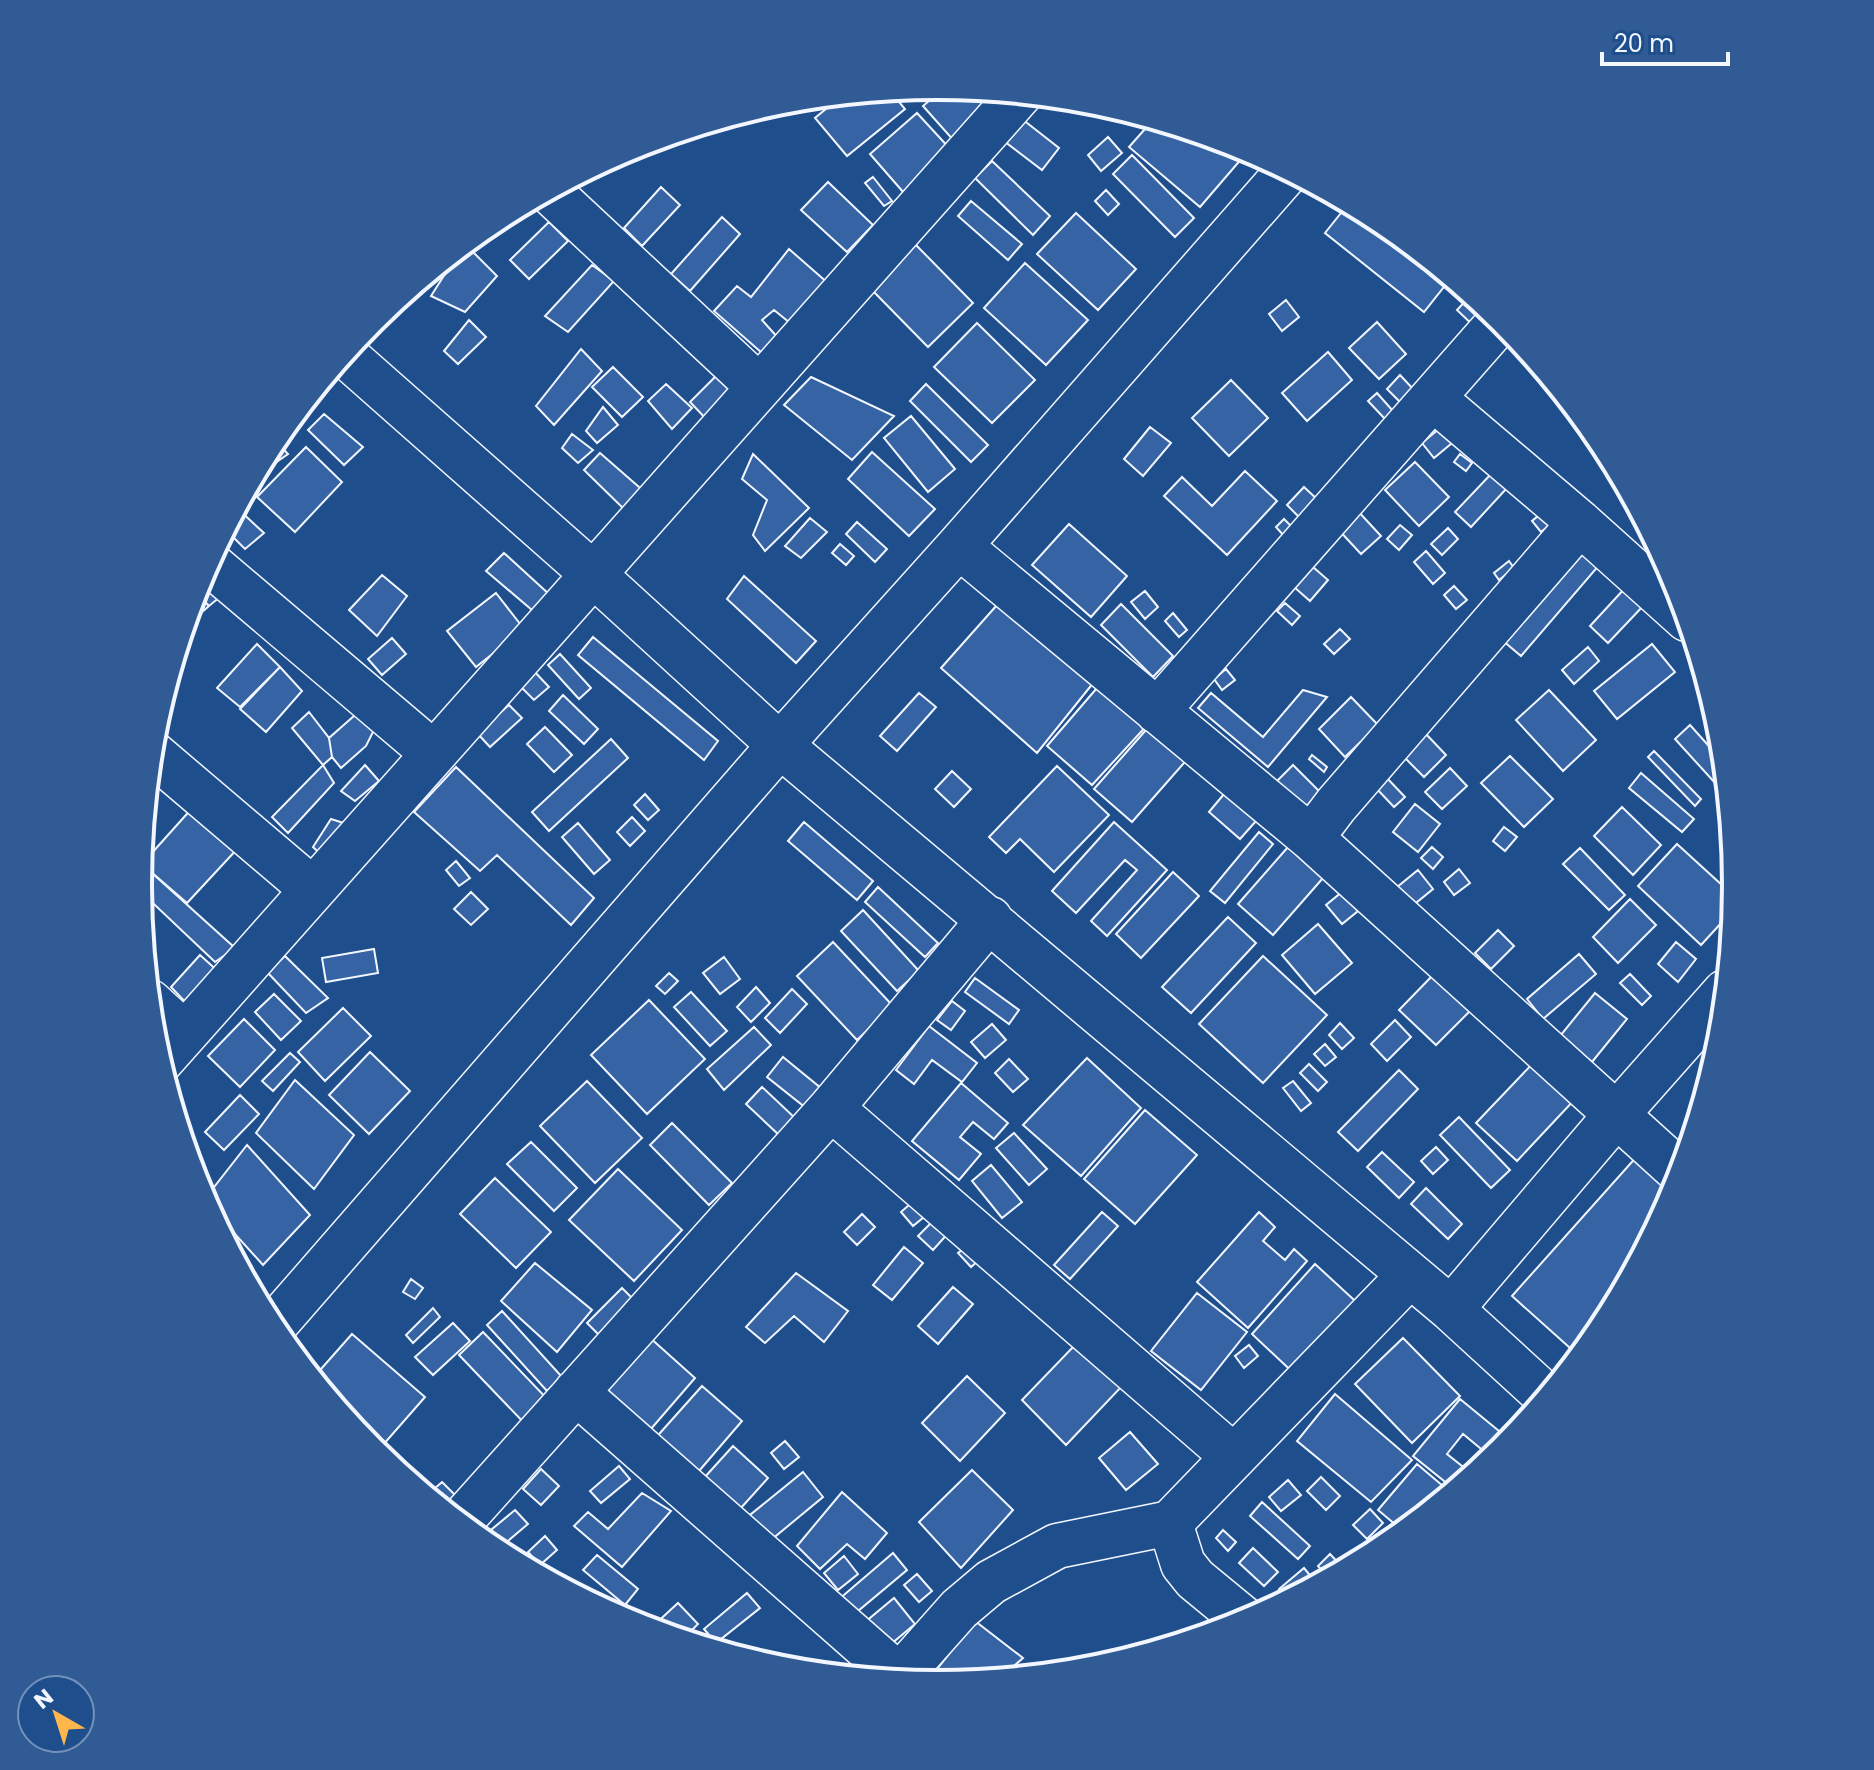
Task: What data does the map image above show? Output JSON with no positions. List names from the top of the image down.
{
  "scale_bar": "20 m",
  "north": "top left"
}
